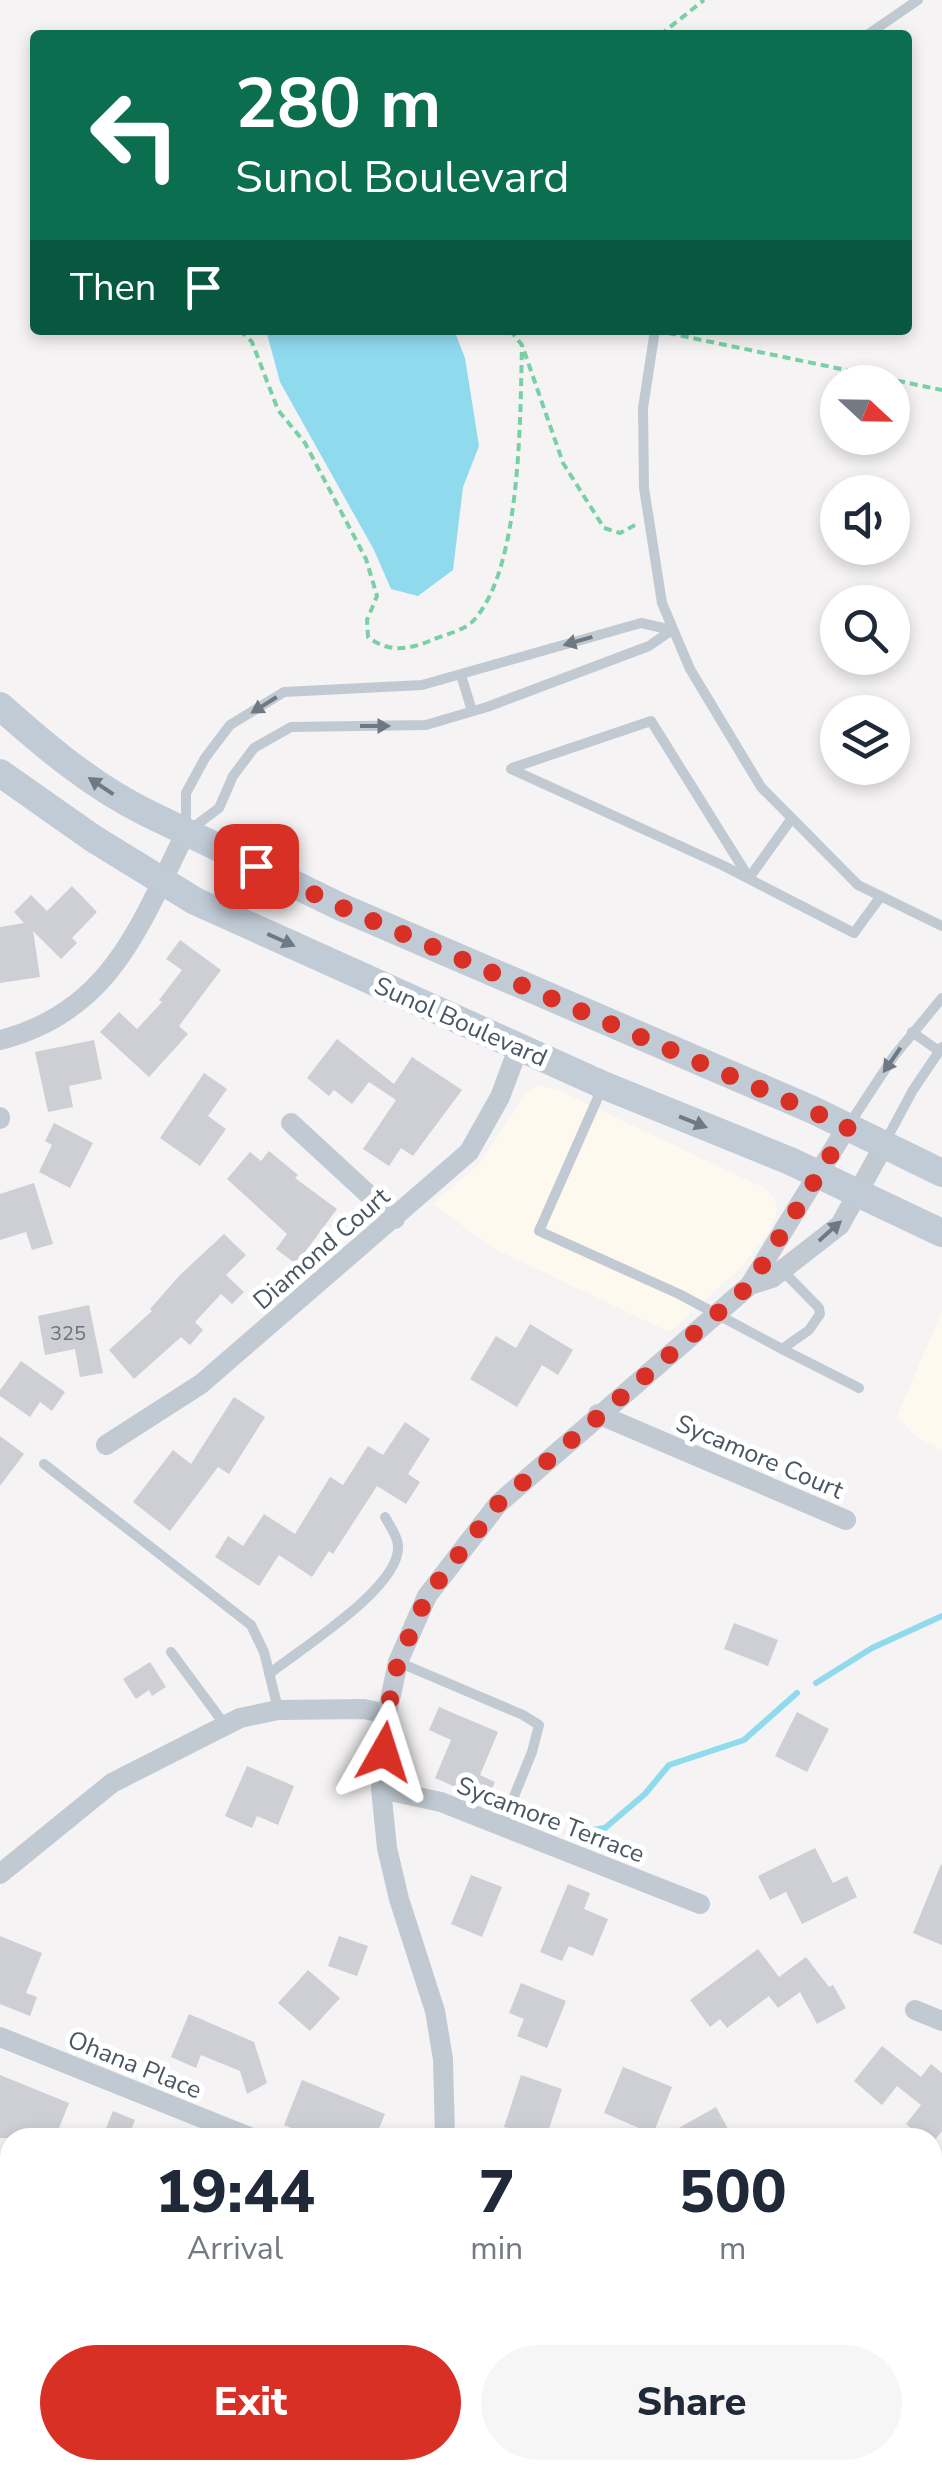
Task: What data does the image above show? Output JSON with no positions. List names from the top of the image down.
{
  "streets": {
    "main road": ["Sunol Boulevard"],
    "street": [
      "Diamond Court",
      "Sycamore Court",
      "Sycamore Terrace",
      "Ohana Place"
    ]
  },
  "crossings": [
    ["Sunol Boulevard", "Diamond Court"]
  ],
  "house_numbers": ["325"],
  "north": "right",
  "page": {
    "turn": ["280 m", "Sunol Boulevard"],
    "then": "Then",
    "eta": [
      "19:44",
      "Arrival",
      "7",
      "min",
      "500",
      "m"
    ],
    "buttons": ["Exit", "Share"]
  }
}
